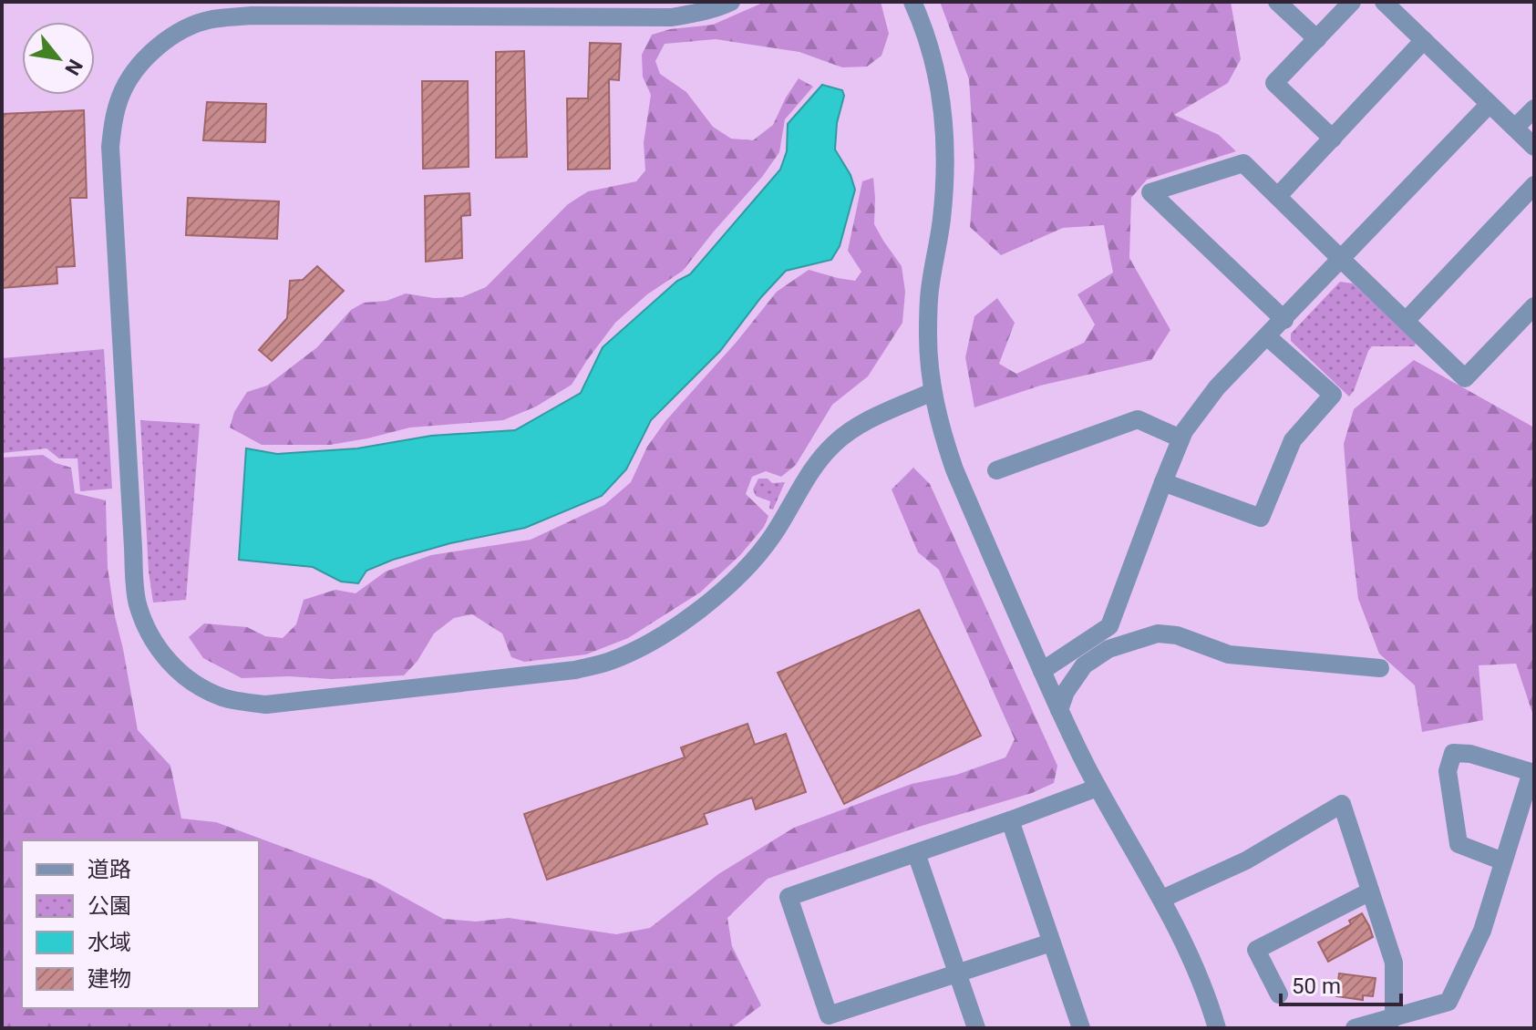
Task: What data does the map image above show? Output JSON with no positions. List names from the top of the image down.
{
  "legend": [
    "道路",
    "公園",
    "水域",
    "建物"
  ],
  "scale_bar": "50 m",
  "north": "bottom right"
}
